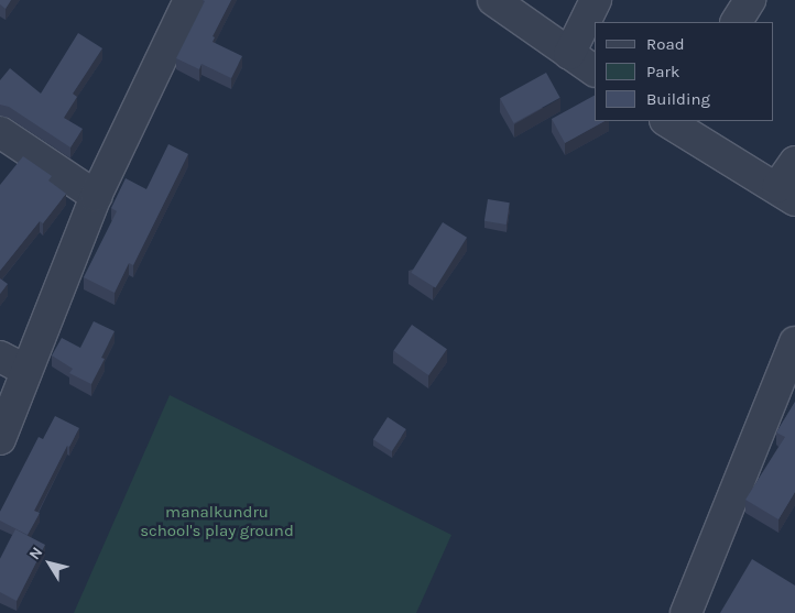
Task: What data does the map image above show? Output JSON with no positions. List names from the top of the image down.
{
  "parks": ["manalkundru school's play ground"],
  "legend": ["Road", "Park", "Building"],
  "north": "top left"
}
